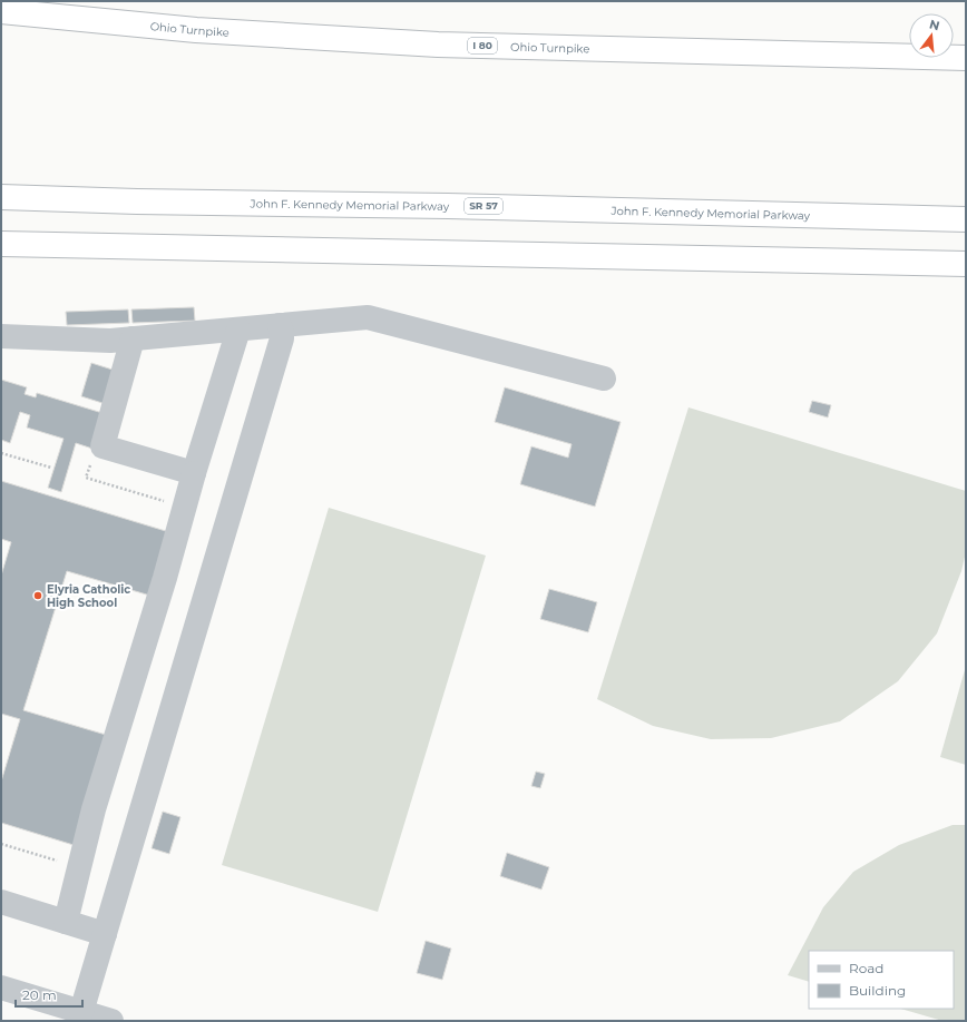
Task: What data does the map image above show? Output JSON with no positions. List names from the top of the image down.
{
  "streets": {
    "highway": [
      "Ohio Turnpike",
      "I 80",
      "John F. Kennedy Memorial Parkway",
      "SR 57"
    ]
  },
  "places": ["Elyria Catholic High School"],
  "legend": ["Road", "Building"],
  "scale_bar": "20 m",
  "north": "top"
}
